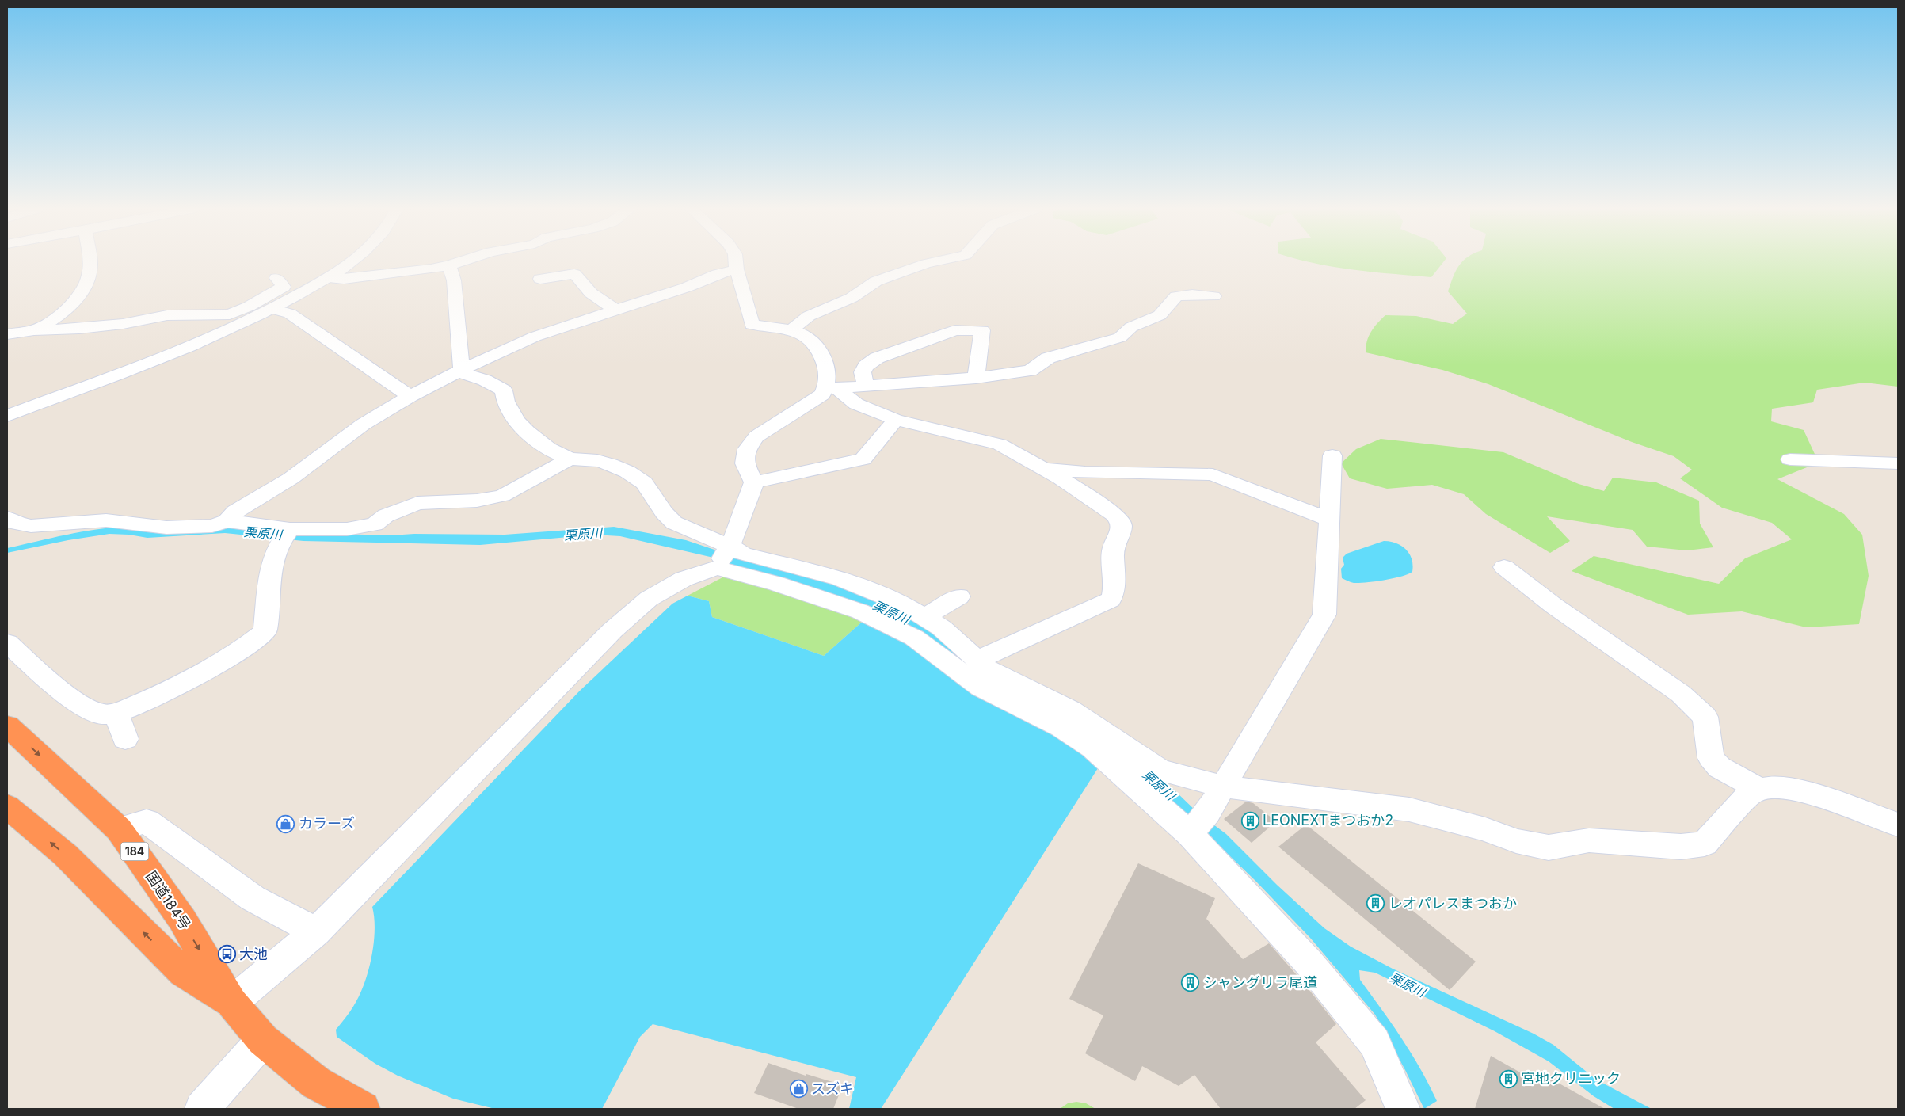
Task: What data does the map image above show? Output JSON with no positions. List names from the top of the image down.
{
  "streets": {
    "highway": ["184", "国道184号"]
  },
  "water": ["栗原川"],
  "places": {
    "building": [
      "LEONEXTまつおか2",
      "レオパレスまつおか",
      "シャングリラ尾道",
      "宮地クリニック"
    ],
    "shop": ["カラーズ", "スズキ"],
    "bus stop": ["大池"]
  }
}
